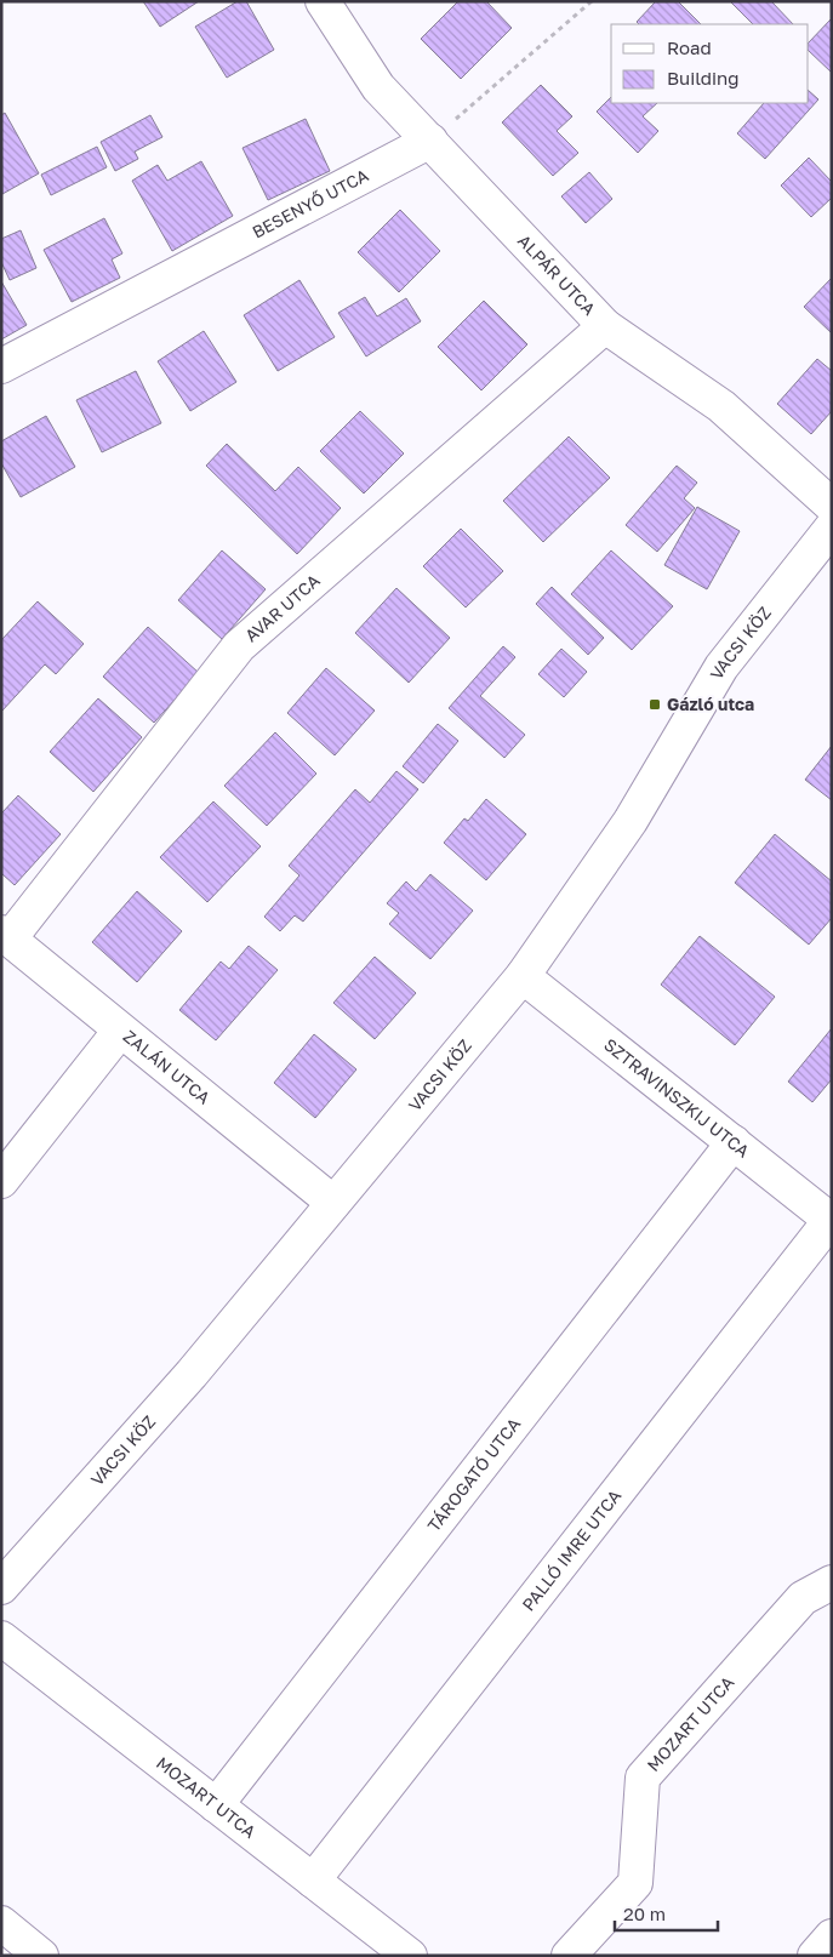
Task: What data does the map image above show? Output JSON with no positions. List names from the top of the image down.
{
  "streets": {
    "street": [
      "BESENYŐ UTCA",
      "ALPÁR UTCA",
      "AVAR UTCA",
      "VACSI KÖZ",
      "ZALÁN UTCA",
      "SZTRAVINSZKIJ UTCA",
      "TÁROGATÓ UTCA",
      "PALLÓ IMRE UTCA",
      "MOZART UTCA"
    ]
  },
  "crossings": [
    ["BESENYŐ UTCA", "ALPÁR UTCA"],
    ["ALPÁR UTCA", "AVAR UTCA"],
    ["AVAR UTCA", "ZALÁN UTCA"],
    ["VACSI KÖZ", "ZALÁN UTCA"],
    ["VACSI KÖZ", "SZTRAVINSZKIJ UTCA"],
    ["SZTRAVINSZKIJ UTCA", "TÁROGATÓ UTCA"],
    ["SZTRAVINSZKIJ UTCA", "PALLÓ IMRE UTCA"],
    ["TÁROGATÓ UTCA", "MOZART UTCA"],
    ["PALLÓ IMRE UTCA", "MOZART UTCA"]
  ],
  "places": {
    "transit": ["Gázló utca"]
  },
  "legend": ["Road", "Building"],
  "scale_bar": "20 m"
}
